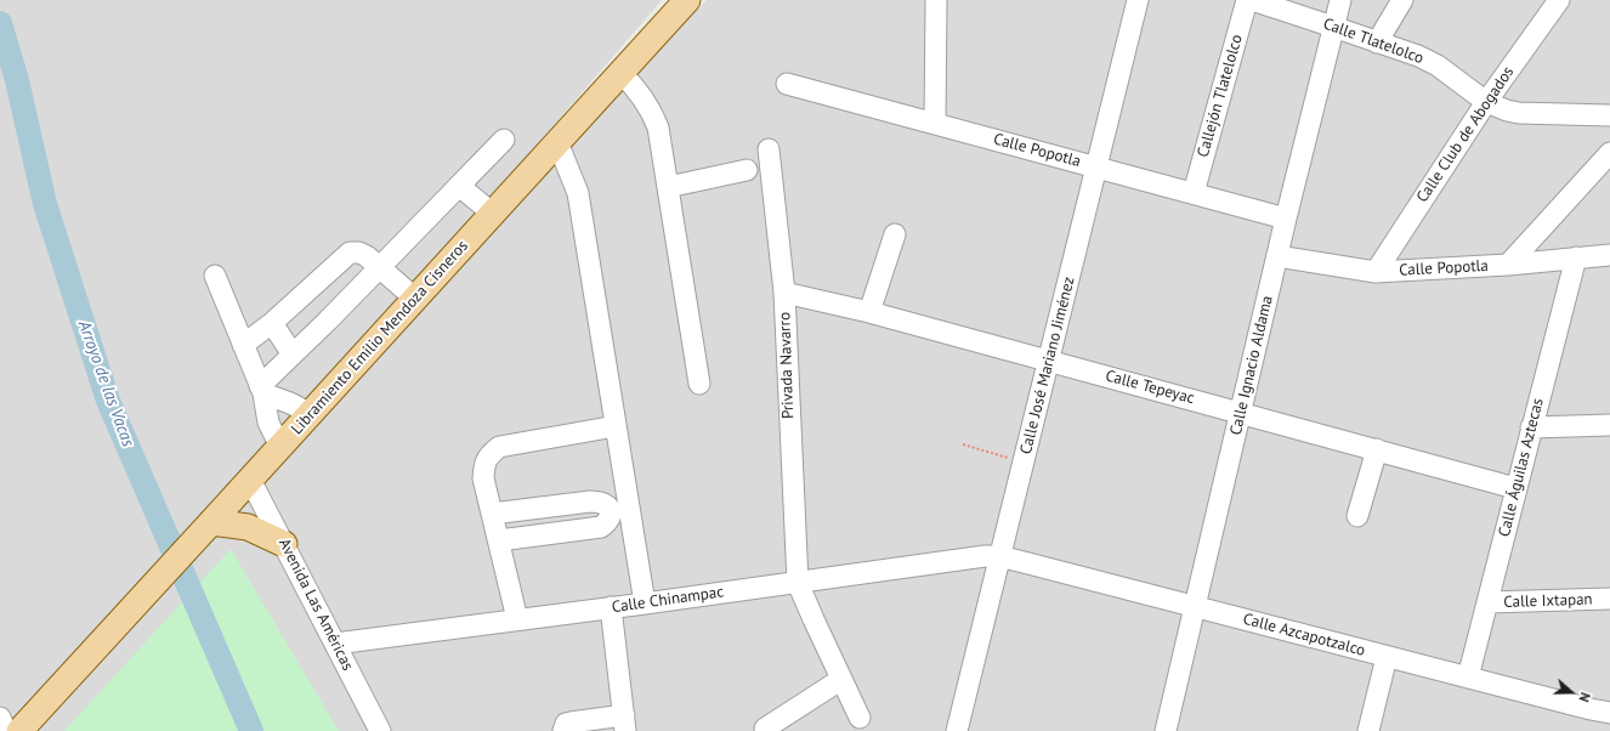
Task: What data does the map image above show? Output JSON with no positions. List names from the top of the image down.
{
  "streets": {
    "main road": ["Libramiento Emilio Mendoza Cisneros"],
    "street": [
      "Calle Tlatelolco",
      "Callejón Tlatelolco",
      "Calle Club de Abogados",
      "Calle Popotla",
      "Privada Navarro",
      "Calle José Mariano Jiménez",
      "Calle Ignacio Aldama",
      "Calle Tepeyac",
      "Calle Águilas Aztecas",
      "Calle Chinampac",
      "Calle Ixtapan",
      "Avenida Las Américas",
      "Calle Azcapotzalco"
    ]
  },
  "crossings": [
    ["Calle Tlatelolco", "Calle Club de Abogados"],
    ["Calle Tlatelolco", "Calle Ignacio Aldama"],
    ["Callejón Tlatelolco", "Calle Popotla"],
    ["Calle Club de Abogados", "Calle Popotla"],
    ["Calle Popotla", "Calle José Mariano Jiménez"],
    ["Calle Popotla", "Calle Ignacio Aldama"],
    ["Calle Popotla", "Calle Águilas Aztecas"],
    ["Libramiento Emilio Mendoza Cisneros", "Avenida Las Américas"],
    ["Privada Navarro", "Calle Tepeyac"],
    ["Privada Navarro", "Calle Chinampac"],
    ["Calle José Mariano Jiménez", "Calle Tepeyac"],
    ["Calle José Mariano Jiménez", "Calle Chinampac"],
    ["Calle José Mariano Jiménez", "Calle Azcapotzalco"],
    ["Calle Ignacio Aldama", "Calle Tepeyac"],
    ["Calle Ignacio Aldama", "Calle Azcapotzalco"],
    ["Calle Tepeyac", "Calle Águilas Aztecas"],
    ["Calle Águilas Aztecas", "Calle Ixtapan"],
    ["Calle Águilas Aztecas", "Calle Azcapotzalco"],
    ["Calle Chinampac", "Avenida Las Américas"],
    ["Calle Chinampac", "Calle Azcapotzalco"]
  ],
  "water": ["Arroyo de las Vacas"],
  "north": "right"
}
